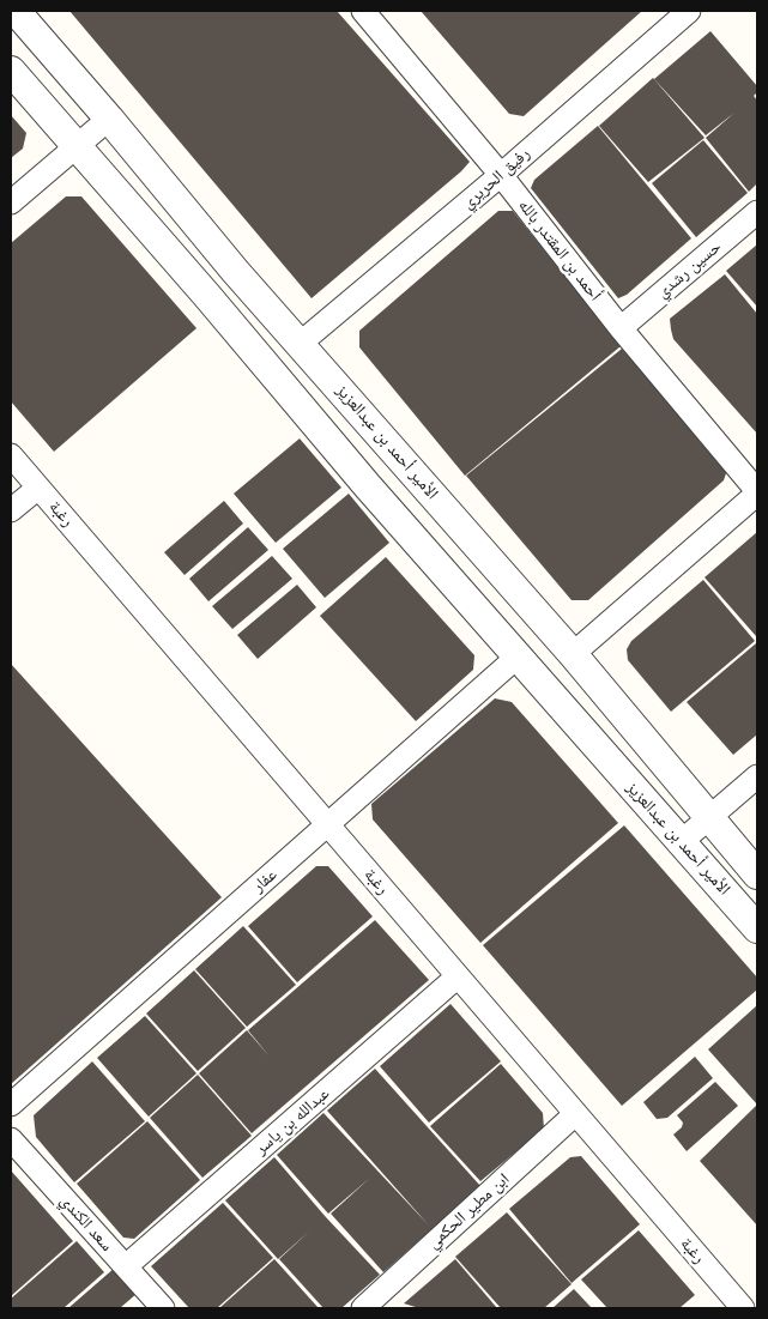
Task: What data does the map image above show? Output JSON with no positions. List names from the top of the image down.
{
  "streets": {
    "street": [
      "رفيق الحريري",
      "أحمد بن المقتدر بالله",
      "حسين رشدي",
      "الأمير أحمد بن عبدالعزيز",
      "رغبة",
      "عفار",
      "عبدالله بن ياسر",
      "ابن مطير الحكمي",
      "سعد الكندي"
    ]
  },
  "crossings": [
    ["رفيق الحريري", "أحمد بن المقتدر بالله"],
    ["رفيق الحريري", "الأمير أحمد بن عبدالعزيز"],
    ["أحمد بن المقتدر بالله", "حسين رشدي"],
    ["الأمير أحمد بن عبدالعزيز", "عفار"],
    ["رغبة", "عفار"],
    ["رغبة", "عبدالله بن ياسر"],
    ["رغبة", "ابن مطير الحكمي"],
    ["عبدالله بن ياسر", "سعد الكندي"]
  ]
}
